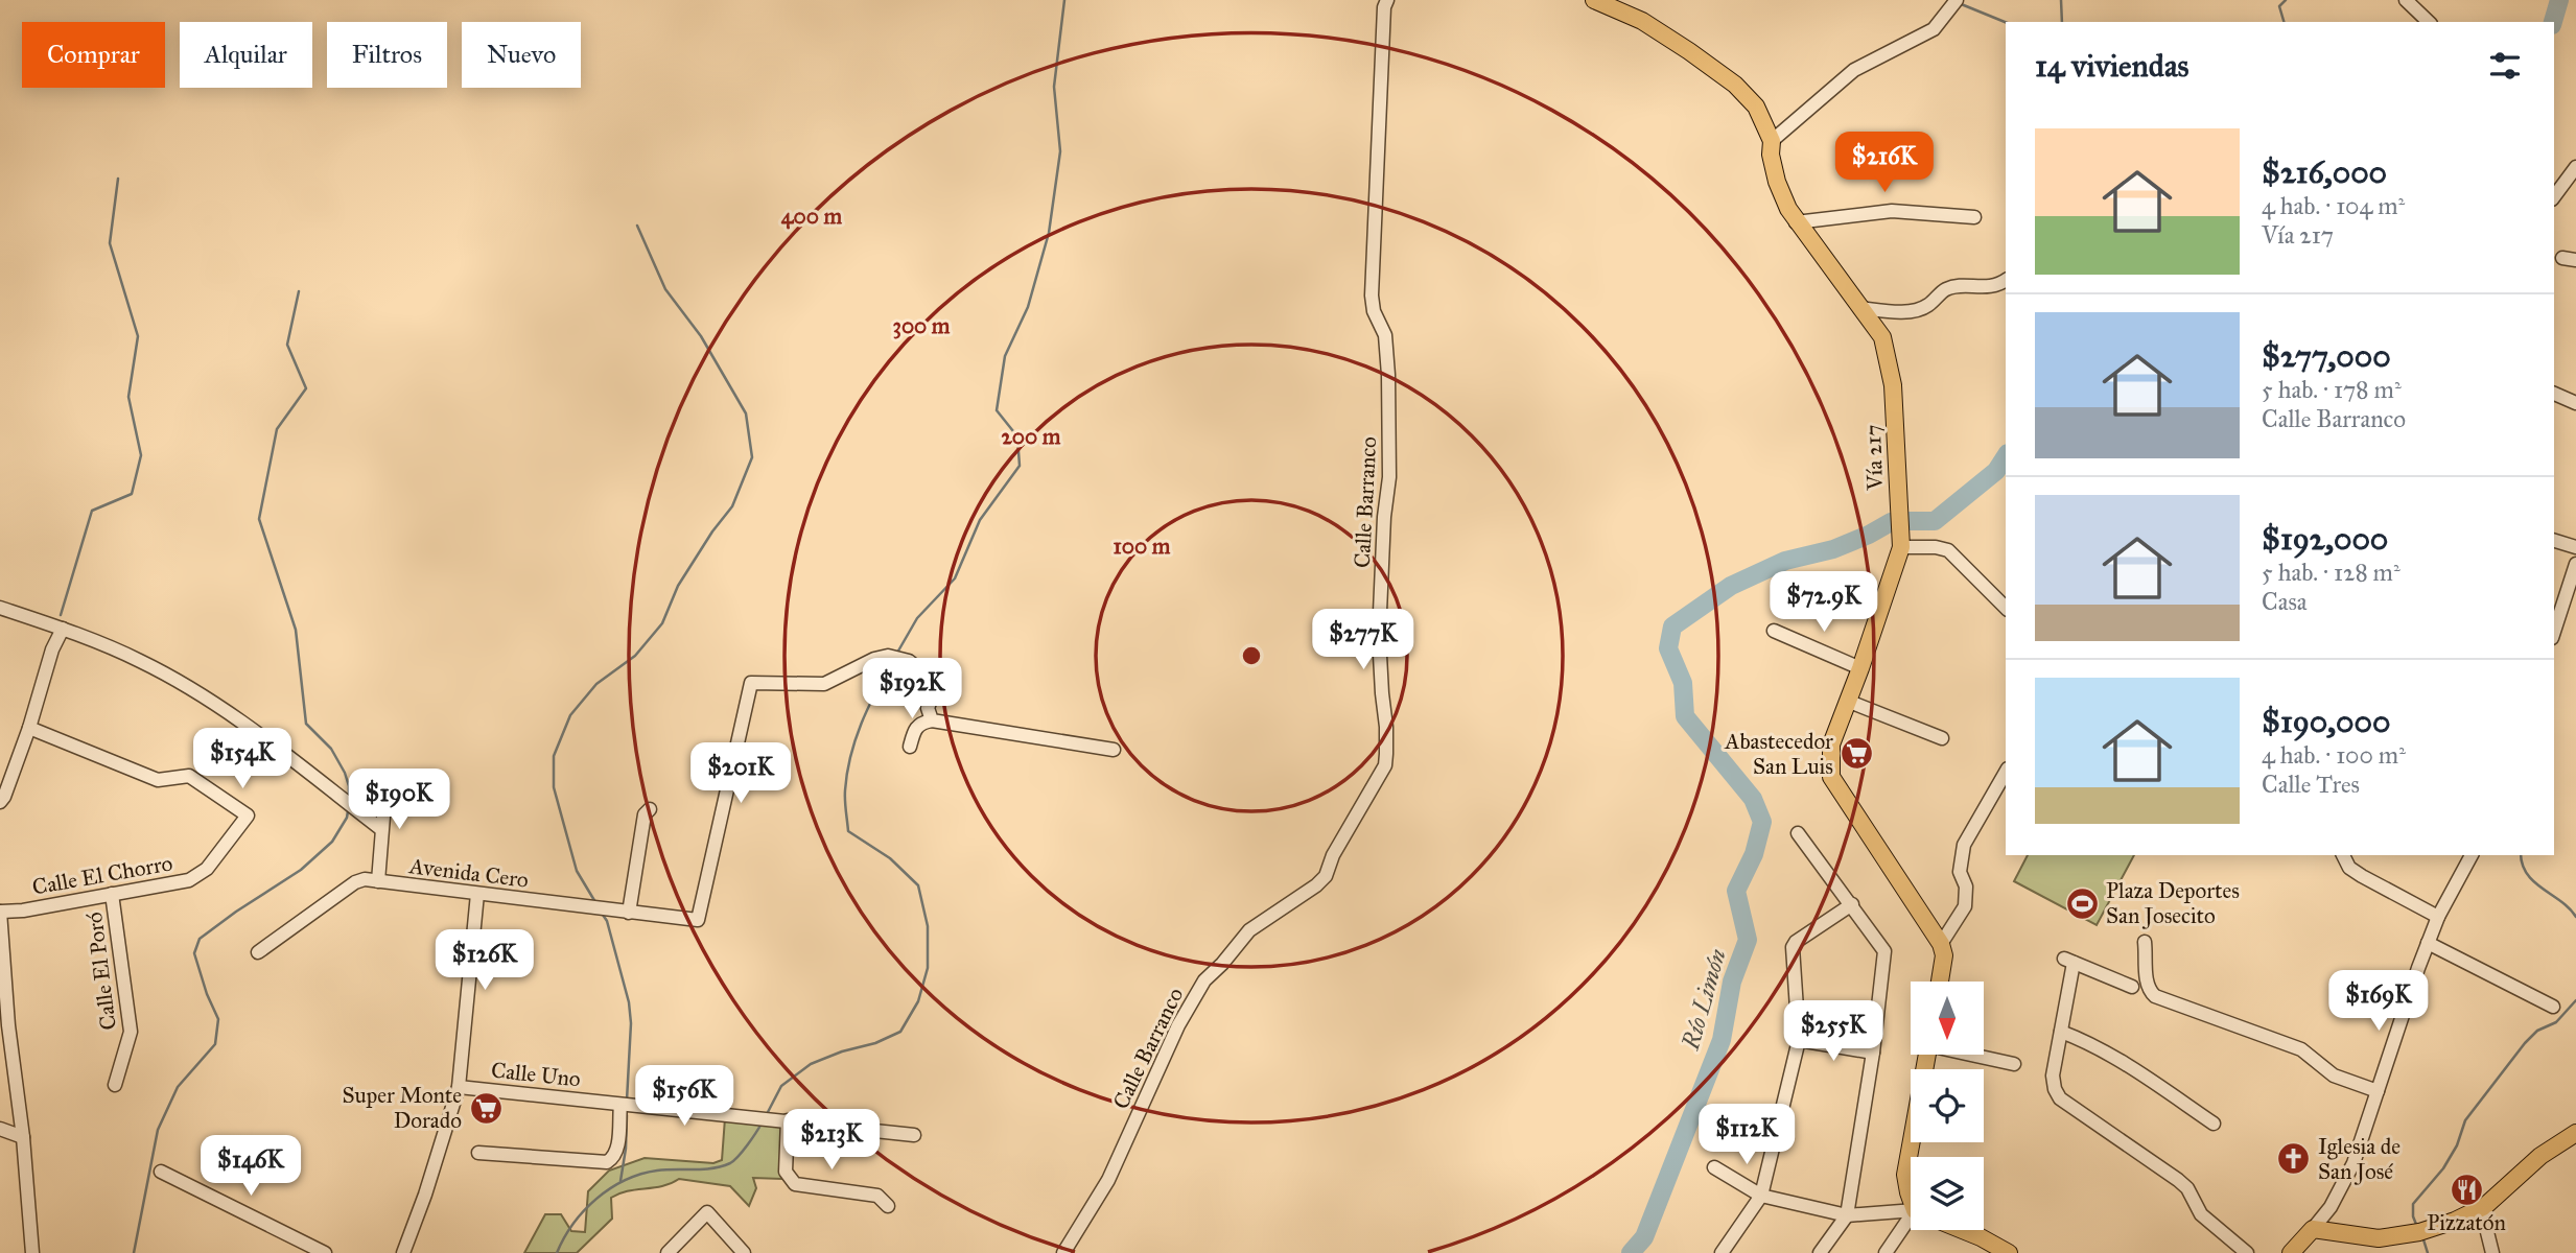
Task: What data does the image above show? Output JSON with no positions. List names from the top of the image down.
{
  "streets": {
    "main road": ["Vía 217"],
    "street": [
      "Calle Barranco",
      "Avenida Cero",
      "Calle El Chorro",
      "Calle El Poró",
      "Calle Uno"
    ]
  },
  "crossings": [
    ["Calle El Chorro", "Calle El Poró"]
  ],
  "water": ["Río Limón"],
  "places": {
    "supermarket": ["Abastecedor San Luis", "Super Monte Dorado"],
    "sports": ["Plaza Deportes San Josecito"],
    "church": ["Iglesia de San José"],
    "restaurant": ["Pizzatón"]
  },
  "north": "bottom",
  "page": {
    "chip": [
      "Comprar",
      "Alquilar",
      "Filtros",
      "Nuevo"
    ],
    "heading": "14 viviendas",
    "list": [
      {
        "name": "$216,000",
        "note": "4 hab. · 104 m² · Vía 217"
      },
      {
        "name": "$277,000",
        "note": "5 hab. · 178 m² · Calle Barranco"
      },
      {
        "name": "$192,000",
        "note": "5 hab. · 128 m² · Casa"
      },
      {
        "name": "$190,000",
        "note": "4 hab. · 100 m² · Calle Tres"
      }
    ],
    "price": [
      "$216K",
      "$72.9K",
      "$277K",
      "$192K",
      "$154K",
      "$201K",
      "$190K",
      "$126K",
      "$169K",
      "$255K",
      "$156K",
      "$112K",
      "$213K",
      "$146K"
    ]
  },
  "rings": [
    "400 m",
    "300 m",
    "200 m",
    "100 m"
  ]
}
